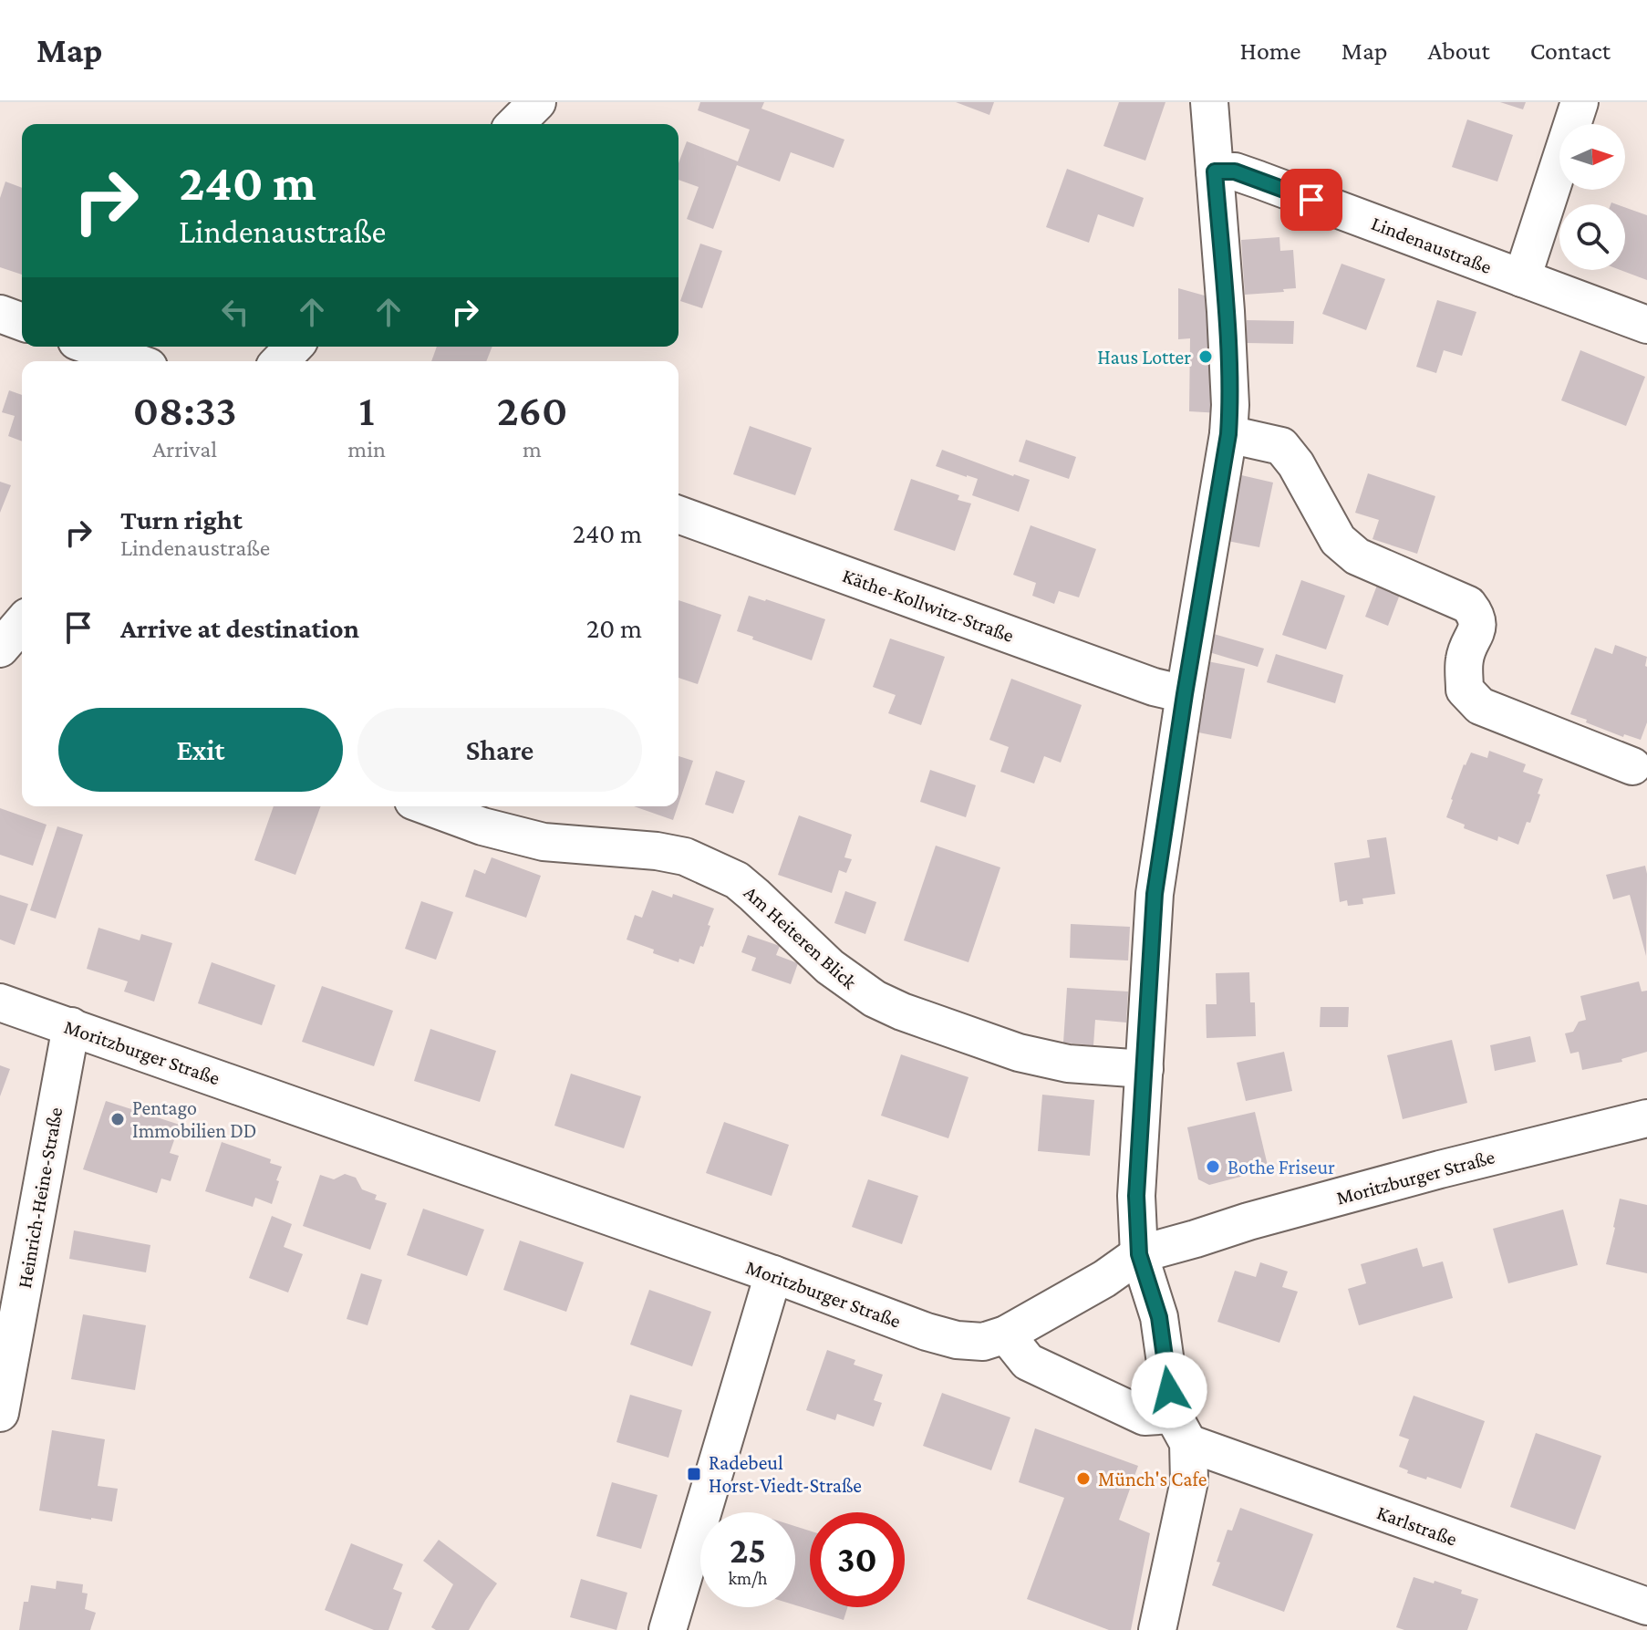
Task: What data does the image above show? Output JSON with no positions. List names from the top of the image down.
{
  "streets": {
    "street": [
      "Lindenaustraße",
      "Käthe-Kollwitz-Straße",
      "Am Heiteren Blick",
      "Moritzburger Straße",
      "Heinrich-Heine-Straße",
      "Karlstraße"
    ]
  },
  "crossings": [
    ["Moritzburger Straße", "Heinrich-Heine-Straße"],
    ["Moritzburger Straße", "Karlstraße"]
  ],
  "places": {
    "other": [
      "Haus Lotter",
      "Pentago Immobilien DD",
      "Bothe Friseur",
      "Münch's Cafe"
    ],
    "transit": ["Radebeul Horst-Viedt-Straße"]
  },
  "north": "right",
  "page": {
    "header": "Map",
    "nav": [
      "Home",
      "Map",
      "About",
      "Contact"
    ],
    "turn": ["240 m", "Lindenaustraße"],
    "eta": [
      "08:33",
      "Arrival",
      "1",
      "min",
      "260",
      "m"
    ],
    "list": [
      {
        "name": "Turn right",
        "note": "Lindenaustraße",
        "value": "240 m"
      },
      {
        "name": "Arrive at destination",
        "value": "20 m"
      }
    ],
    "buttons": ["Exit", "Share"],
    "speed": "25 km/h",
    "limit": "30"
  }
}
